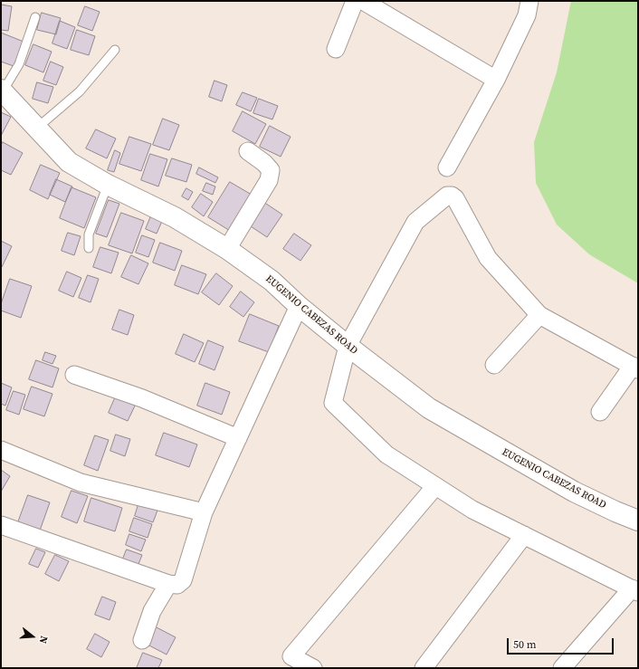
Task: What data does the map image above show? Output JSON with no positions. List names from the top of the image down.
{
  "streets": {
    "street": ["EUGENIO CABEZAS ROAD"]
  },
  "scale_bar": "50 m",
  "north": "right"
}
